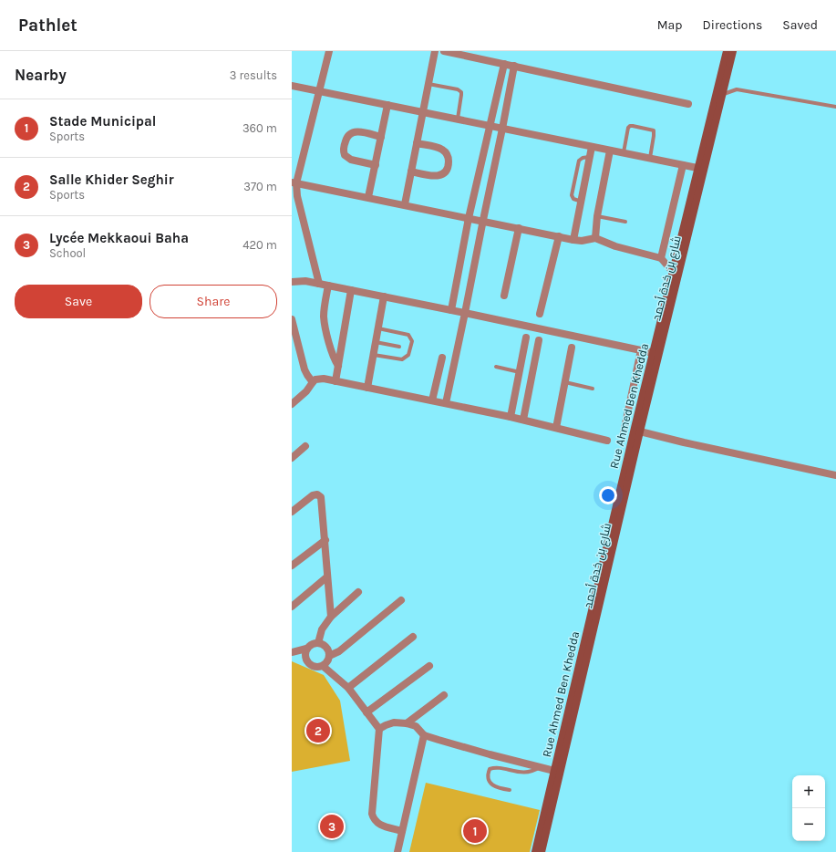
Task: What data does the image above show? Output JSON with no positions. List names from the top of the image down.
{
  "streets": {
    "main road": ["شارع بن خدة أحمد", "Rue Ahmed Ben Khedda"]
  },
  "page": {
    "header": "Pathlet",
    "nav": ["Map", "Directions", "Saved"],
    "heading": ["Nearby", "3 results"],
    "list": [
      {
        "mark": "1",
        "name": "Stade Municipal",
        "note": "Sports",
        "value": "360 m"
      },
      {
        "mark": "2",
        "name": "Salle Khider Seghir",
        "note": "Sports",
        "value": "370 m"
      },
      {
        "mark": "3",
        "name": "Lycée Mekkaoui Baha",
        "note": "School",
        "value": "420 m"
      }
    ],
    "buttons": ["Save", "Share"],
    "pins": ["2", "3", "1"],
    "map_buttons": ["+", "−"]
  }
}
